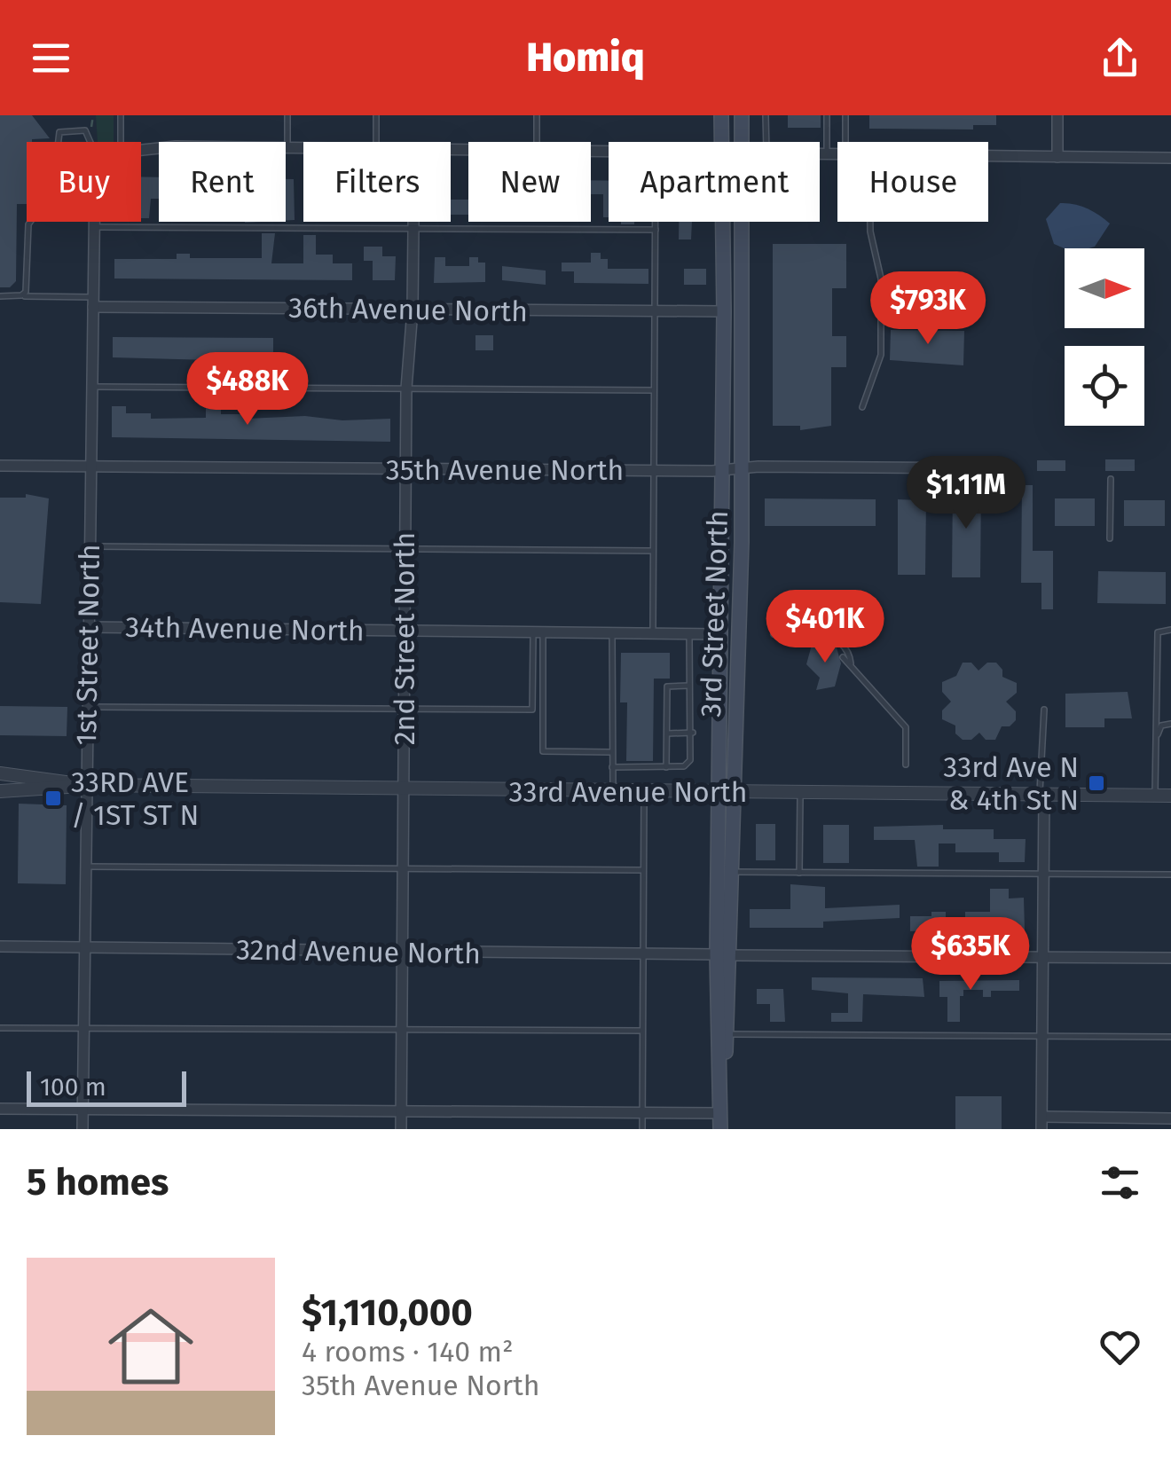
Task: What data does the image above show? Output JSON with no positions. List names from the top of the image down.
{
  "streets": {
    "main road": ["3rd Street North"],
    "street": [
      "36th Avenue North",
      "35th Avenue North",
      "34th Avenue North",
      "2nd Street North",
      "1st Street North",
      "33rd Avenue North",
      "32nd Avenue North"
    ]
  },
  "crossings": [
    ["36th Avenue North", "3rd Street North"],
    ["36th Avenue North", "2nd Street North"],
    ["36th Avenue North", "1st Street North"],
    ["35th Avenue North", "3rd Street North"],
    ["35th Avenue North", "2nd Street North"],
    ["35th Avenue North", "1st Street North"],
    ["3rd Street North", "34th Avenue North"],
    ["3rd Street North", "33rd Avenue North"],
    ["3rd Street North", "32nd Avenue North"],
    ["34th Avenue North", "2nd Street North"],
    ["34th Avenue North", "1st Street North"],
    ["2nd Street North", "33rd Avenue North"],
    ["2nd Street North", "32nd Avenue North"],
    ["1st Street North", "33rd Avenue North"],
    ["1st Street North", "32nd Avenue North"]
  ],
  "places": {
    "transit": ["33rd Ave N & 4th St N", "33RD AVE / 1ST ST N"]
  },
  "scale_bar": "100 m",
  "north": "right",
  "page": {
    "header": "Homiq",
    "chip": [
      "Buy",
      "Rent",
      "Filters",
      "New",
      "Apartment",
      "House"
    ],
    "price": [
      "$793K",
      "$488K",
      "$1.11M",
      "$401K",
      "$635K"
    ],
    "scale": "100 m",
    "heading": "5 homes",
    "list": [
      {
        "name": "$1,110,000",
        "note": "4 rooms · 140 m² · 35th Avenue North"
      }
    ]
  }
}
